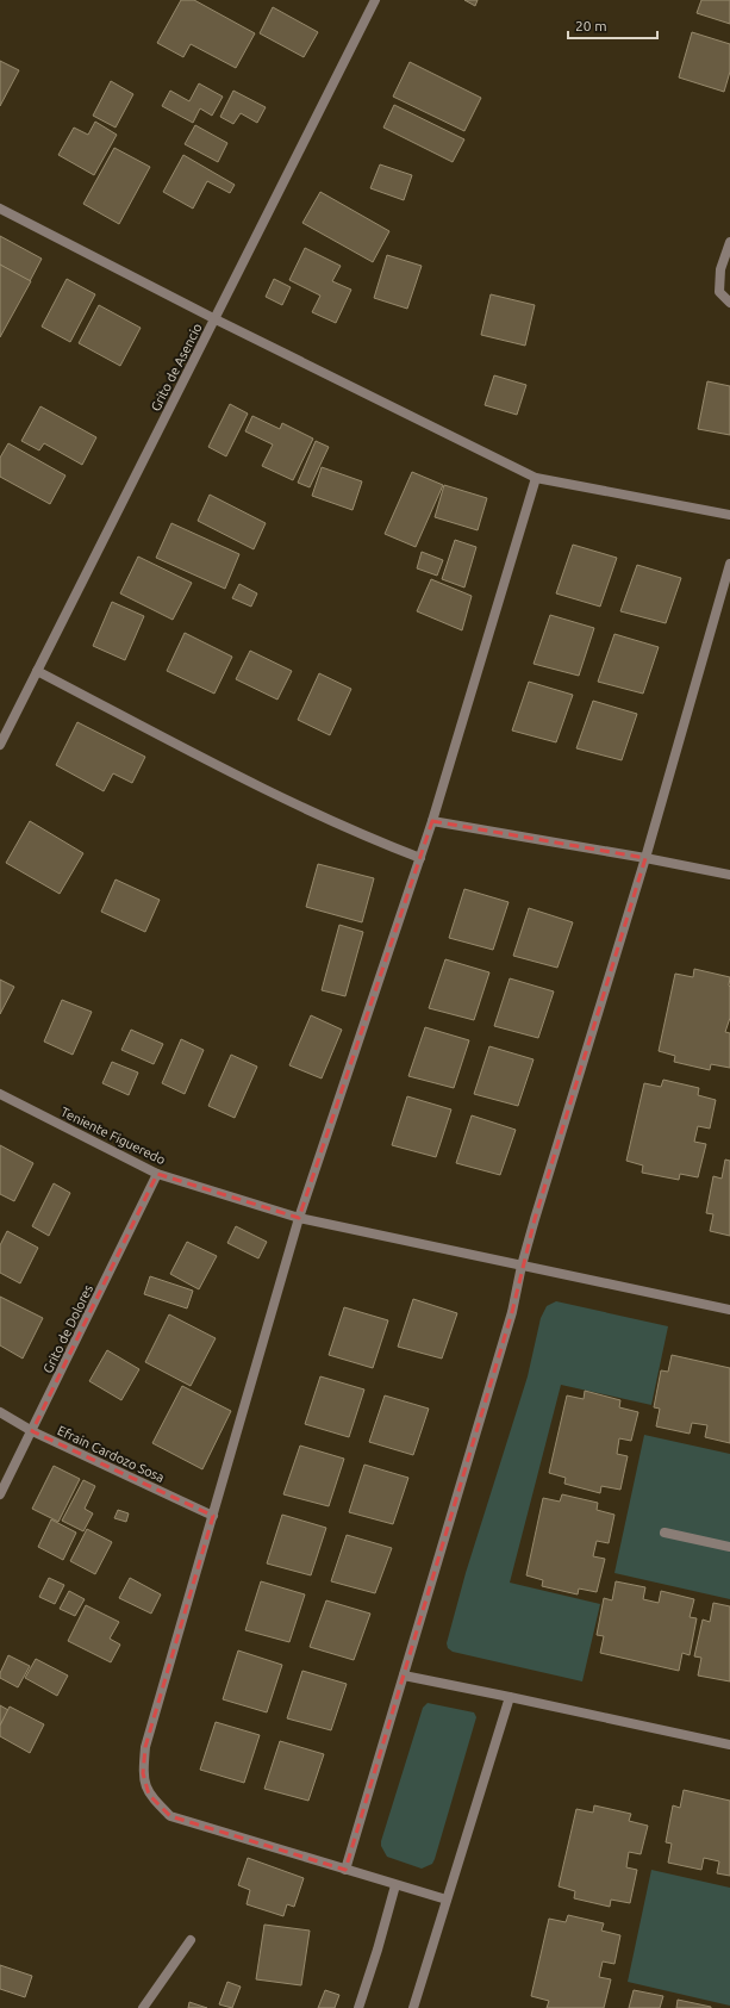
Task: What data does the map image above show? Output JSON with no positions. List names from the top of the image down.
{
  "streets": {
    "street": [
      "Grito de Asencio",
      "Teniente Figueredo",
      "Grito de Dolores",
      "Efrain Cardozo Sosa"
    ]
  },
  "crossings": [
    ["Teniente Figueredo", "Grito de Dolores"],
    ["Grito de Dolores", "Efrain Cardozo Sosa"]
  ],
  "scale_bar": "20 m"
}
